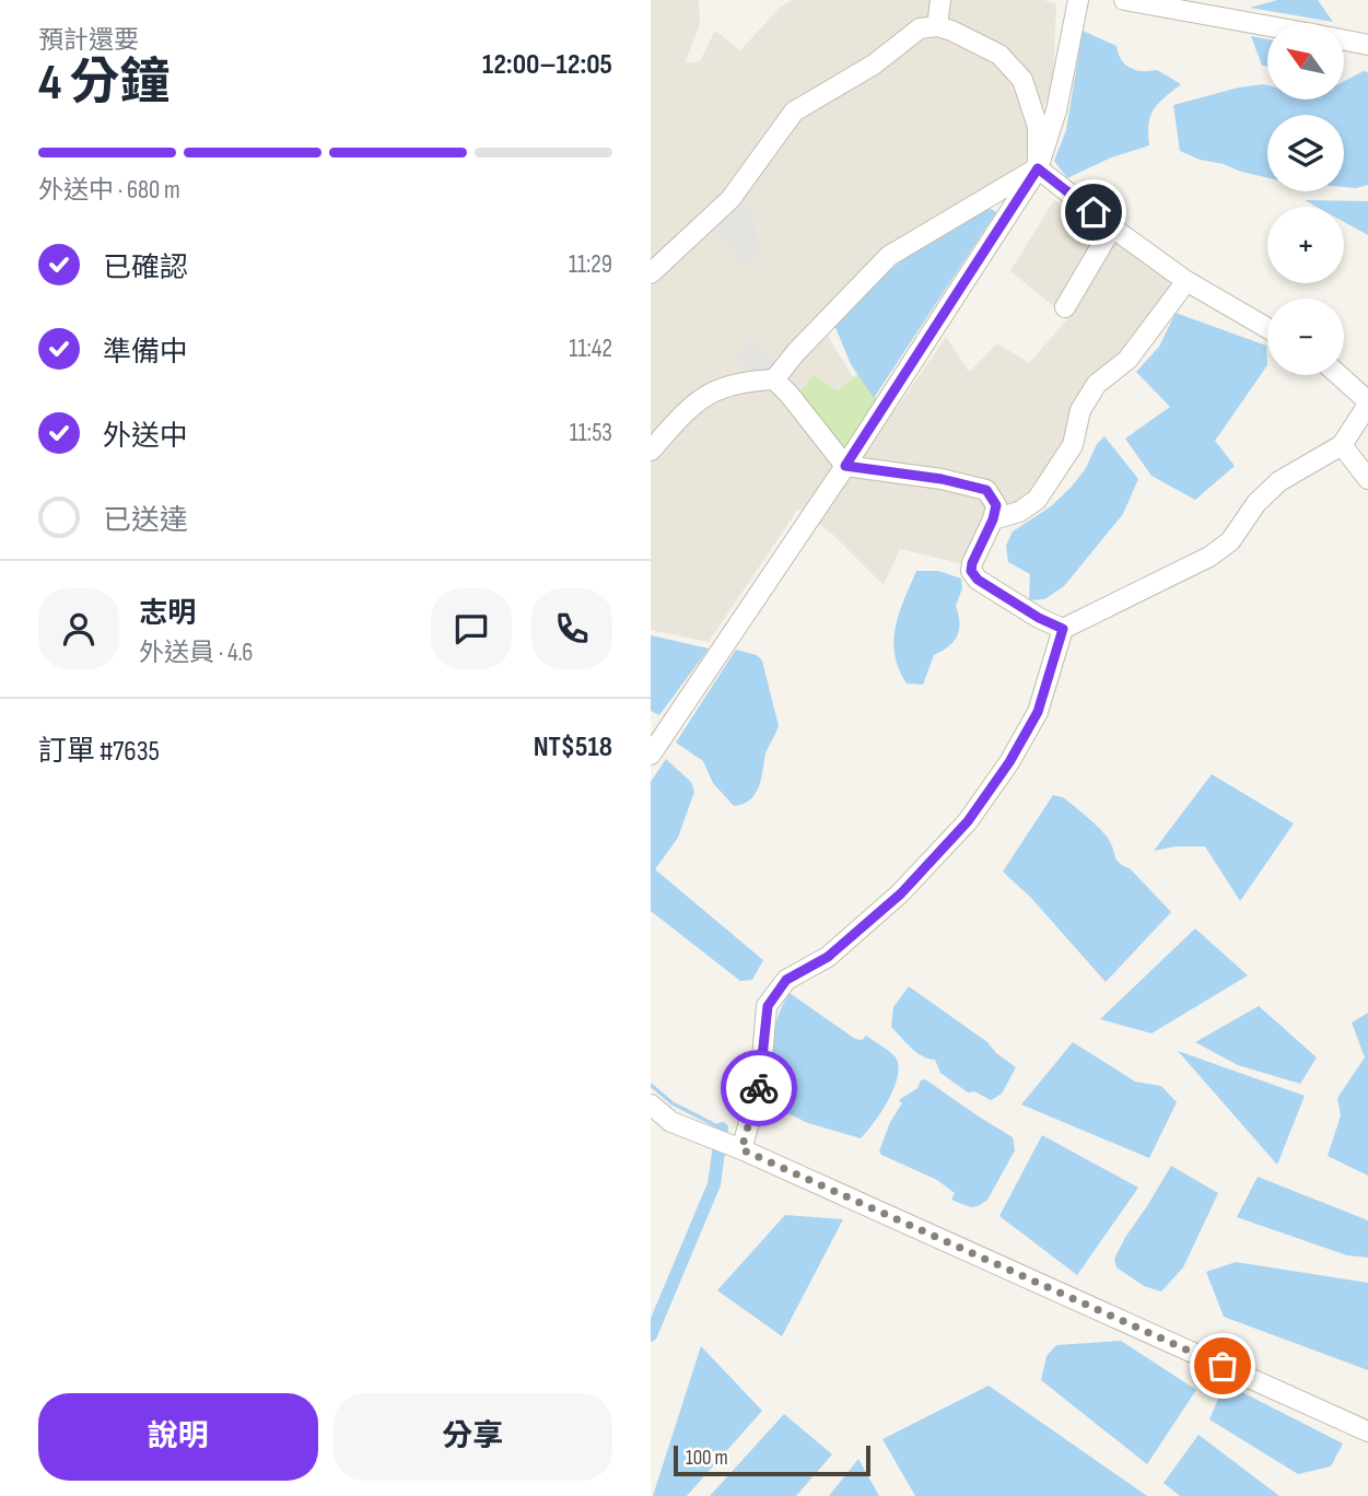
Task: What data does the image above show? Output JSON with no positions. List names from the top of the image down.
{
  "scale_bar": "100 m",
  "north": "top left",
  "page": {
    "heading": ["4 分鐘", "預計還要", "12:00–12:05"],
    "panel": [
      "志明",
      "外送員 · 4.6",
      "訂單 #7635",
      "NT$518"
    ],
    "map_buttons": ["+", "−"],
    "bar": "外送中 · 680 m",
    "list": [
      ["已確認", "11:29"],
      ["準備中", "11:42"],
      ["外送中", "11:53"],
      "已送達"
    ],
    "buttons": ["說明", "分享"],
    "scale": "100 m"
  }
}
